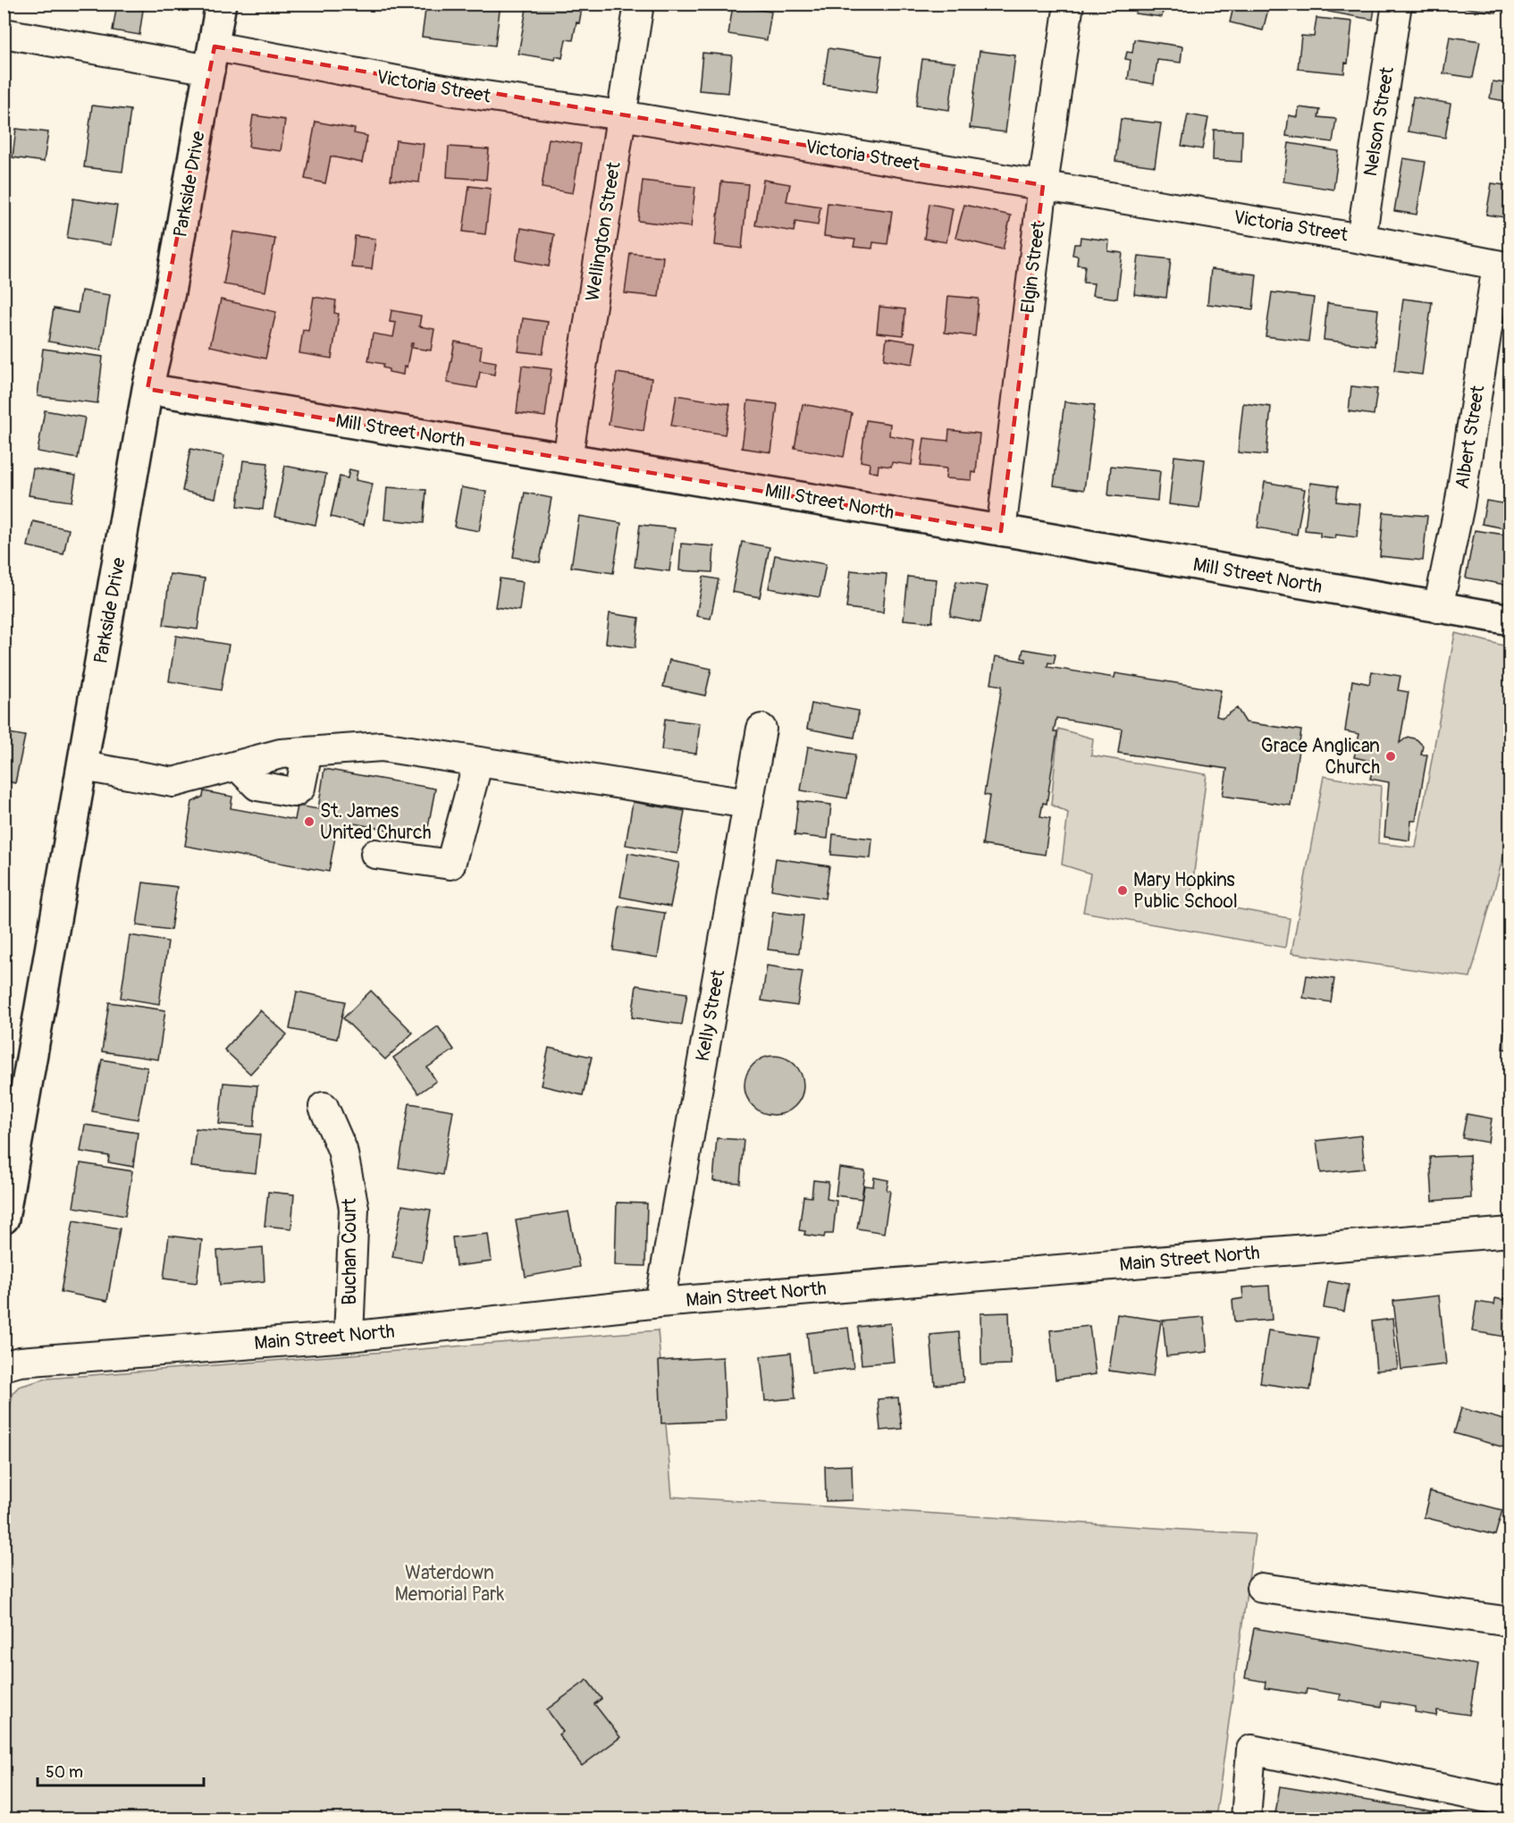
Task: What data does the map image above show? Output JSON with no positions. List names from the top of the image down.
{
  "streets": {
    "main road": ["Parkside Drive", "Mill Street North"],
    "street": [
      "Victoria Street",
      "Nelson Street",
      "Wellington Street",
      "Elgin Street",
      "Albert Street",
      "Kelly Street",
      "Buchan Court",
      "Main Street North"
    ]
  },
  "crossings": [
    ["Victoria Street", "Nelson Street"],
    ["Victoria Street", "Parkside Drive"],
    ["Victoria Street", "Wellington Street"],
    ["Victoria Street", "Elgin Street"],
    ["Victoria Street", "Albert Street"],
    ["Parkside Drive", "Mill Street North"],
    ["Wellington Street", "Mill Street North"],
    ["Elgin Street", "Mill Street North"],
    ["Mill Street North", "Albert Street"],
    ["Kelly Street", "Main Street North"],
    ["Buchan Court", "Main Street North"]
  ],
  "parks": ["Waterdown Memorial Park"],
  "places": ["Grace Anglican Church", "St. James United Church", "Mary Hopkins Public School"],
  "scale_bar": "50 m"
}
